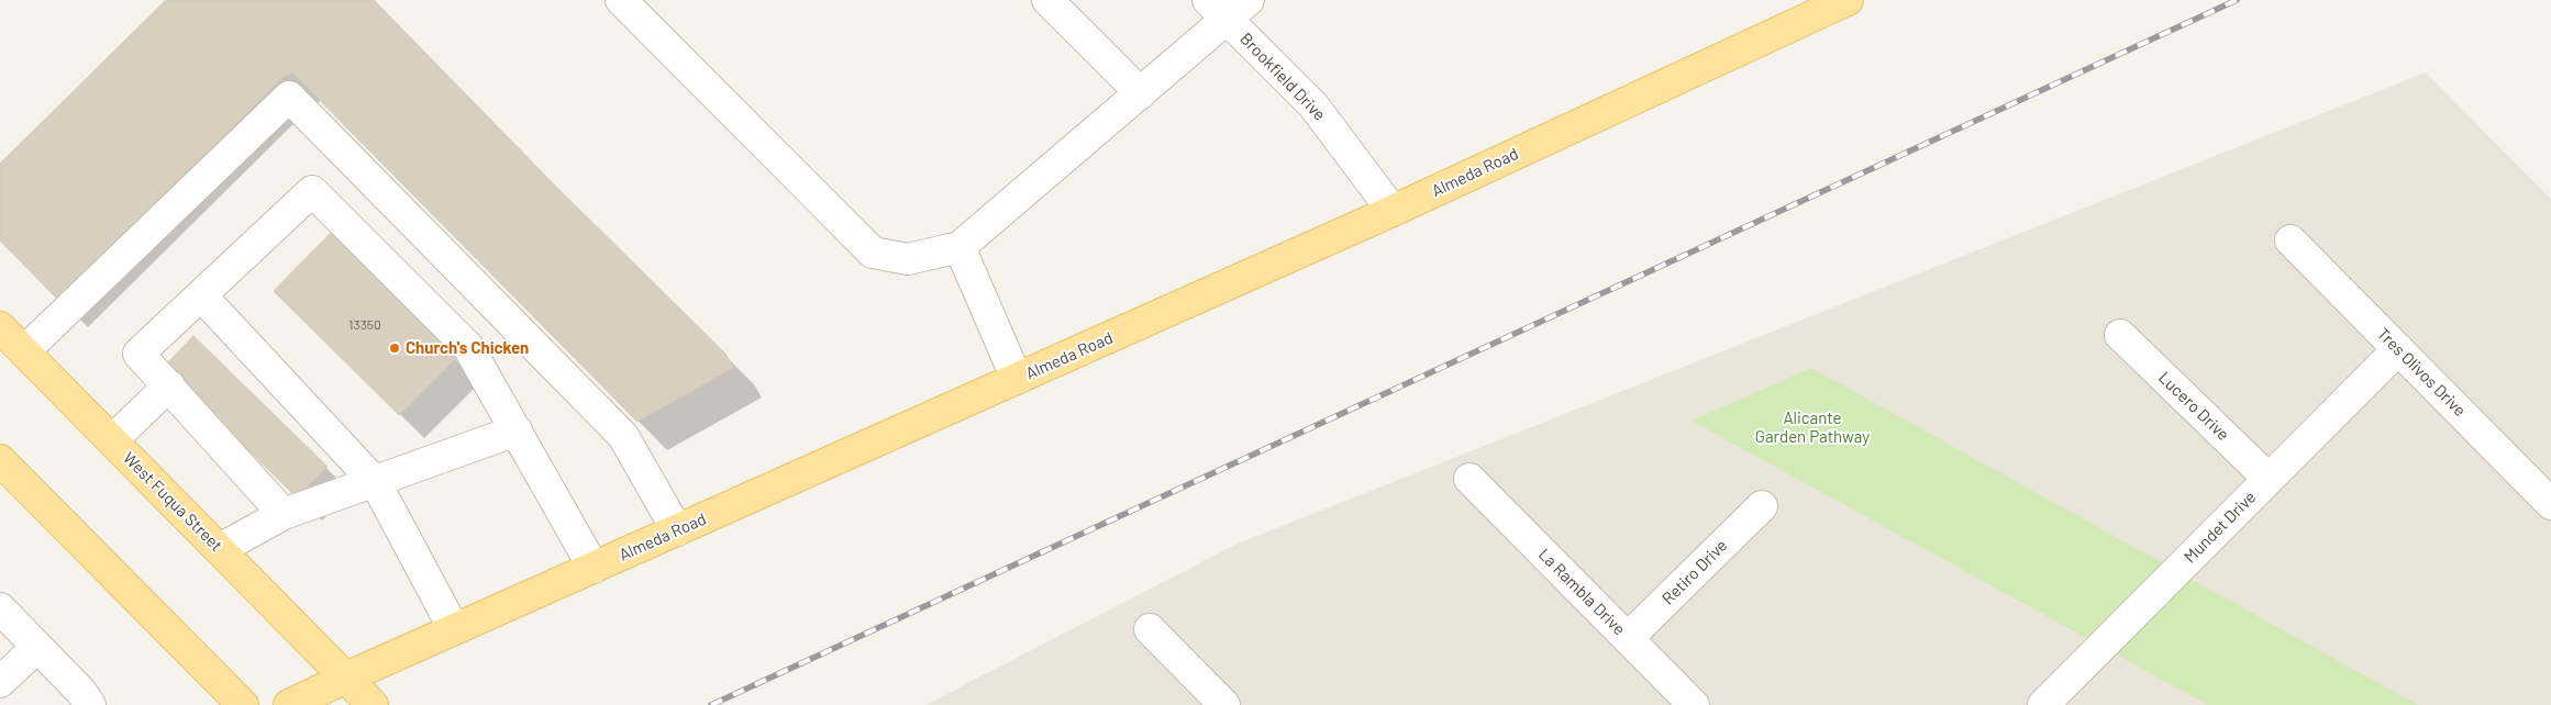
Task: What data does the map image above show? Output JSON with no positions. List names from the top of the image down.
{
  "streets": {
    "main road": ["Almeda Road", "West Fuqua Street"],
    "street": [
      "Brookfield Drive",
      "Tres Olivos Drive",
      "Lucero Drive",
      "Mundet Drive",
      "Retiro Drive",
      "La Rambla Drive"
    ]
  },
  "crossings": [
    ["Brookfield Drive", "Almeda Road"],
    ["Almeda Road", "West Fuqua Street"],
    ["Tres Olivos Drive", "Mundet Drive"],
    ["Lucero Drive", "Mundet Drive"],
    ["Retiro Drive", "La Rambla Drive"]
  ],
  "parks": ["Alicante Garden Pathway"],
  "places": ["Church's Chicken"],
  "house_numbers": ["13350"]
}
